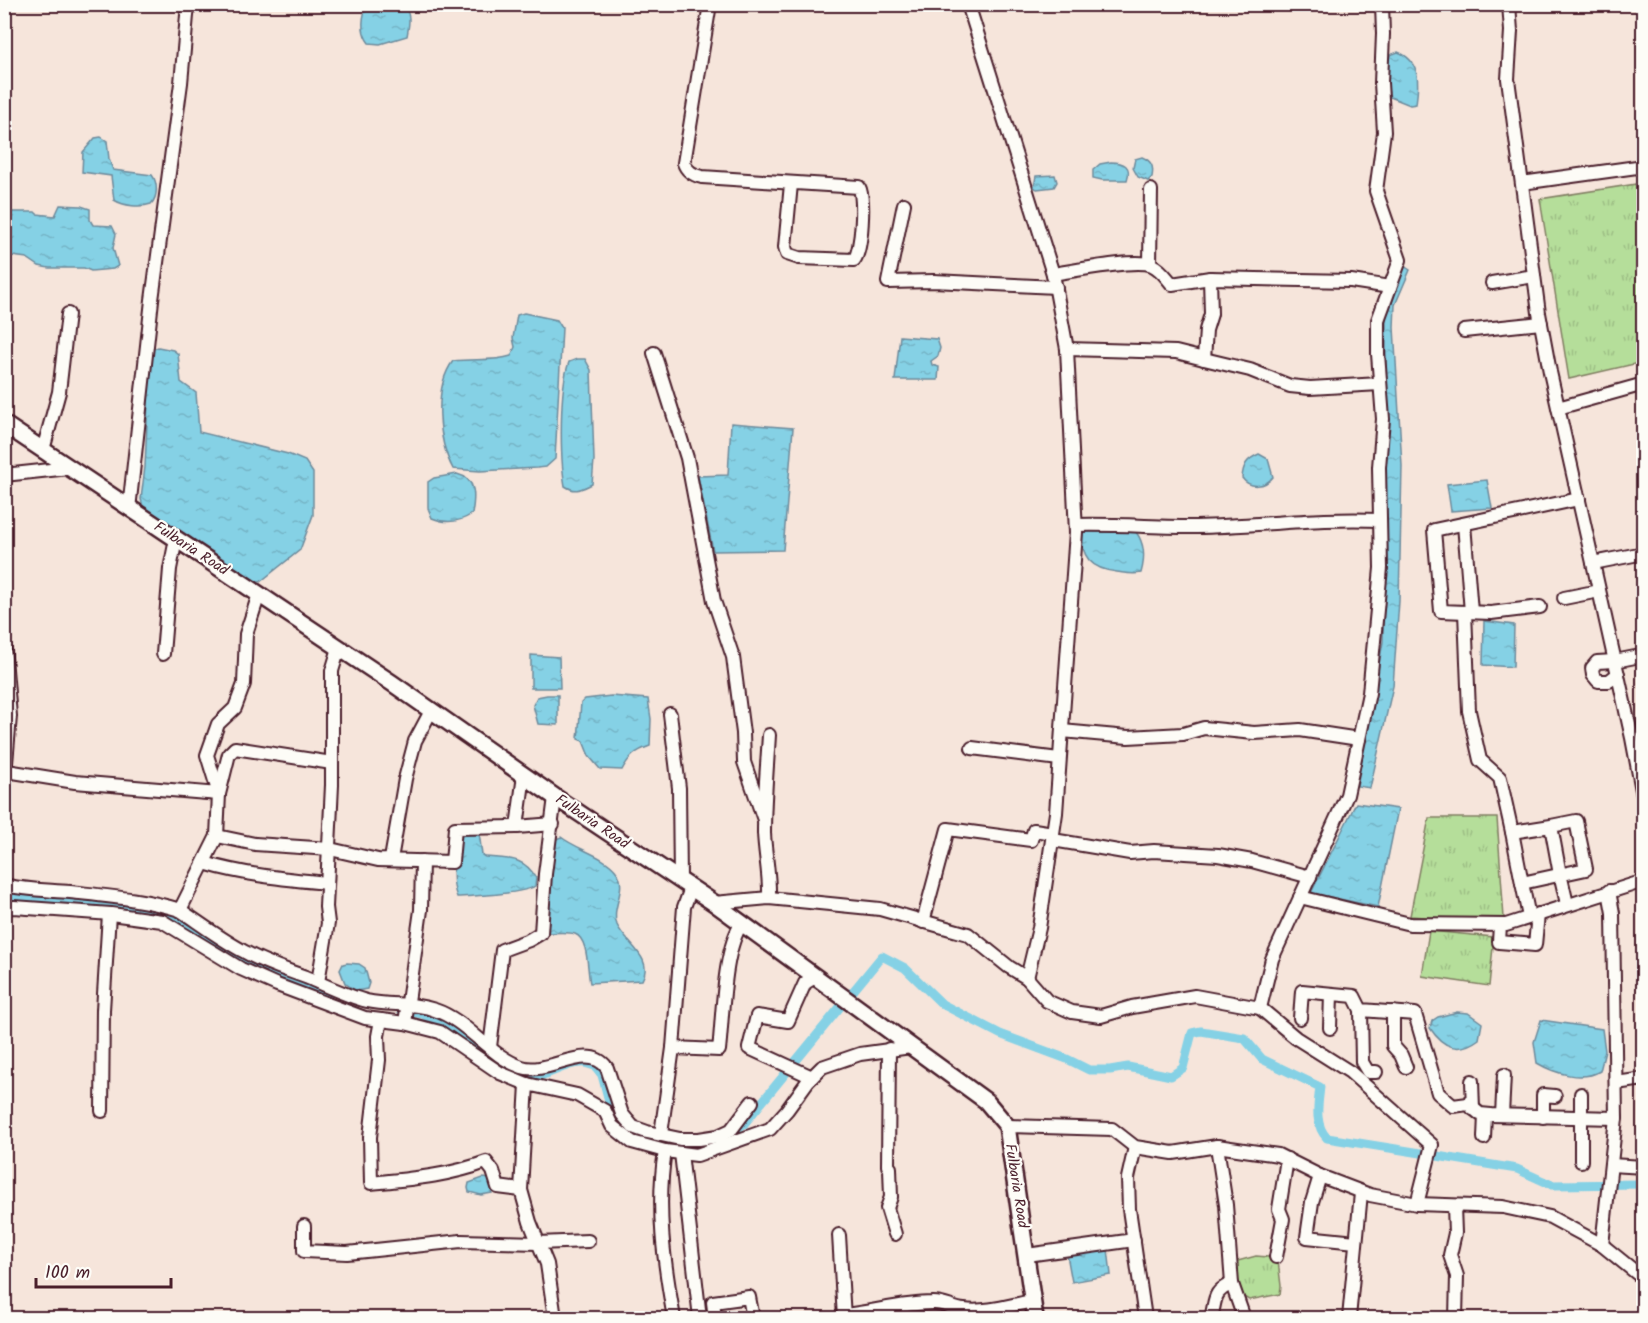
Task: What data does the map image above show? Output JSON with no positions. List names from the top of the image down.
{
  "streets": {
    "main road": ["Fulbaria Road"]
  },
  "scale_bar": "100 m"
}
